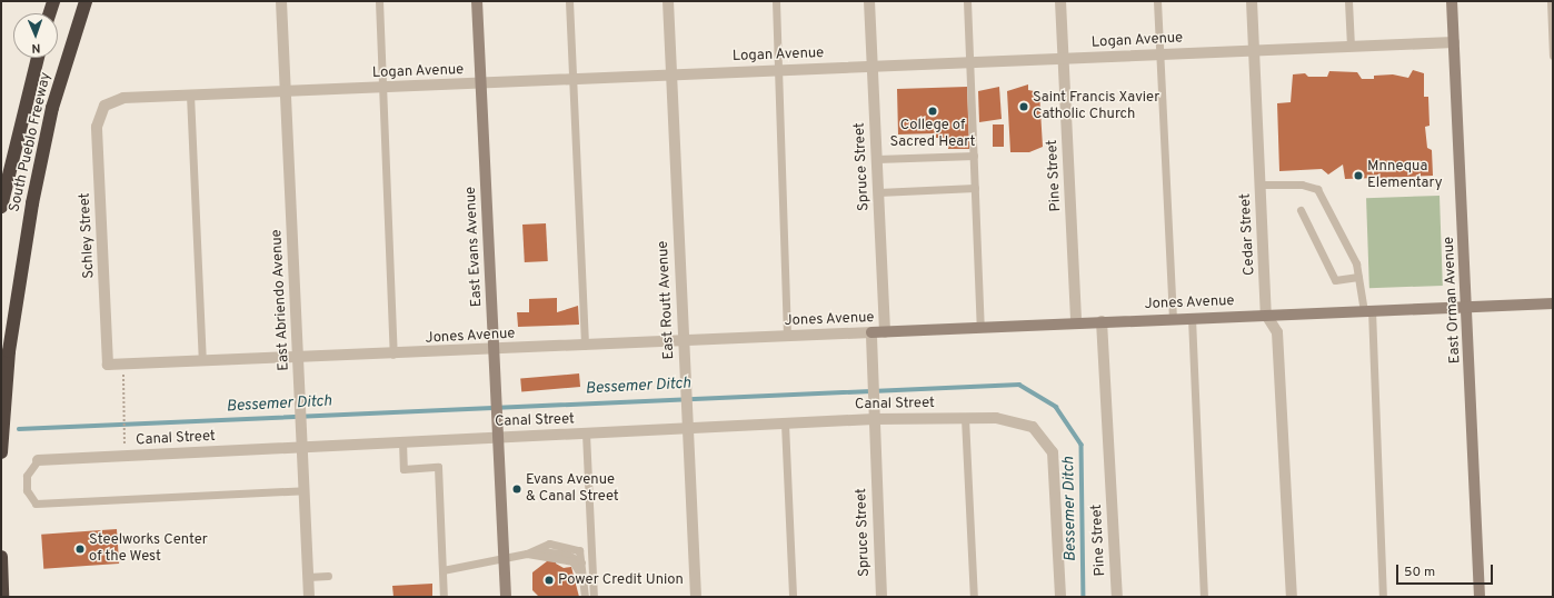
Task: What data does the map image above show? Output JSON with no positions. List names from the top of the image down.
{
  "streets": {
    "highway": ["South Pueblo Freeway"],
    "street": [
      "Logan Avenue",
      "Spruce Street",
      "Pine Street",
      "Cedar Street",
      "Schley Street",
      "East Evans Avenue",
      "East Abriendo Avenue",
      "East Routt Avenue",
      "East Orman Avenue",
      "Jones Avenue",
      "Canal Street"
    ]
  },
  "crossings": [
    ["Logan Avenue", "Spruce Street"],
    ["Logan Avenue", "Pine Street"],
    ["Logan Avenue", "Cedar Street"],
    ["Logan Avenue", "Schley Street"],
    ["Logan Avenue", "East Evans Avenue"],
    ["Logan Avenue", "East Abriendo Avenue"],
    ["Logan Avenue", "East Routt Avenue"],
    ["Logan Avenue", "East Orman Avenue"],
    ["Spruce Street", "Jones Avenue"],
    ["Spruce Street", "Canal Street"],
    ["Pine Street", "Jones Avenue"],
    ["Cedar Street", "Jones Avenue"],
    ["Schley Street", "Jones Avenue"],
    ["East Evans Avenue", "Jones Avenue"],
    ["East Evans Avenue", "Canal Street"],
    ["East Abriendo Avenue", "Jones Avenue"],
    ["East Abriendo Avenue", "Canal Street"],
    ["East Routt Avenue", "Jones Avenue"],
    ["East Routt Avenue", "Canal Street"],
    ["East Orman Avenue", "Jones Avenue"]
  ],
  "water": ["Bessemer Ditch"],
  "places": [
    "Saint Francis Xavier Catholic Church",
    "College of Sacred Heart",
    "Mnnequa Elementary",
    "Evans Avenue & Canal Street",
    "Steelworks Center of the West",
    "Power Credit Union"
  ],
  "scale_bar": "50 m",
  "north": "bottom"
}
